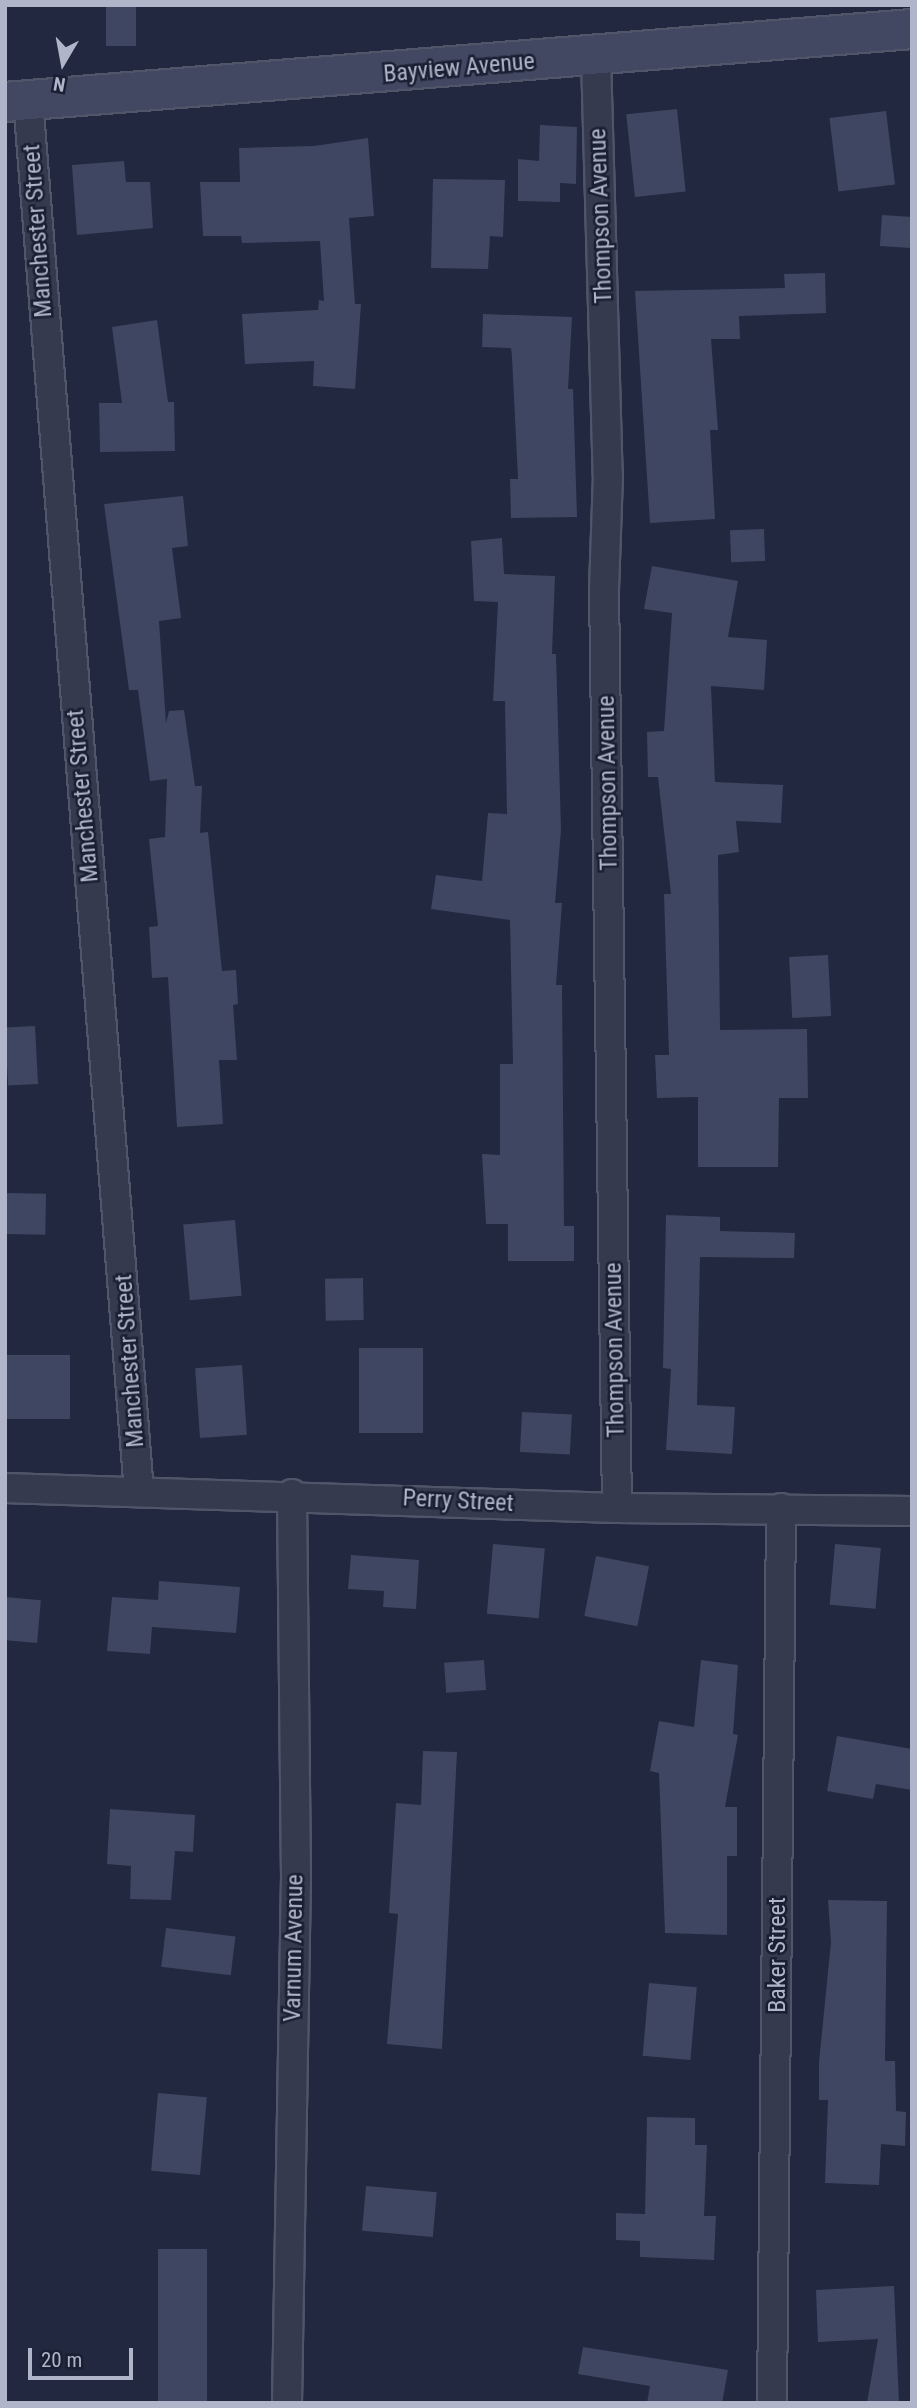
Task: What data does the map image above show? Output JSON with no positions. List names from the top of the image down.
{
  "streets": {
    "main road": ["Bayview Avenue"],
    "street": [
      "Thompson Avenue",
      "Manchester Street",
      "Perry Street",
      "Varnum Avenue",
      "Baker Street"
    ]
  },
  "crossings": [
    ["Bayview Avenue", "Thompson Avenue"],
    ["Bayview Avenue", "Manchester Street"],
    ["Thompson Avenue", "Perry Street"],
    ["Manchester Street", "Perry Street"],
    ["Perry Street", "Varnum Avenue"],
    ["Perry Street", "Baker Street"]
  ],
  "scale_bar": "20 m",
  "north": "bottom"
}
